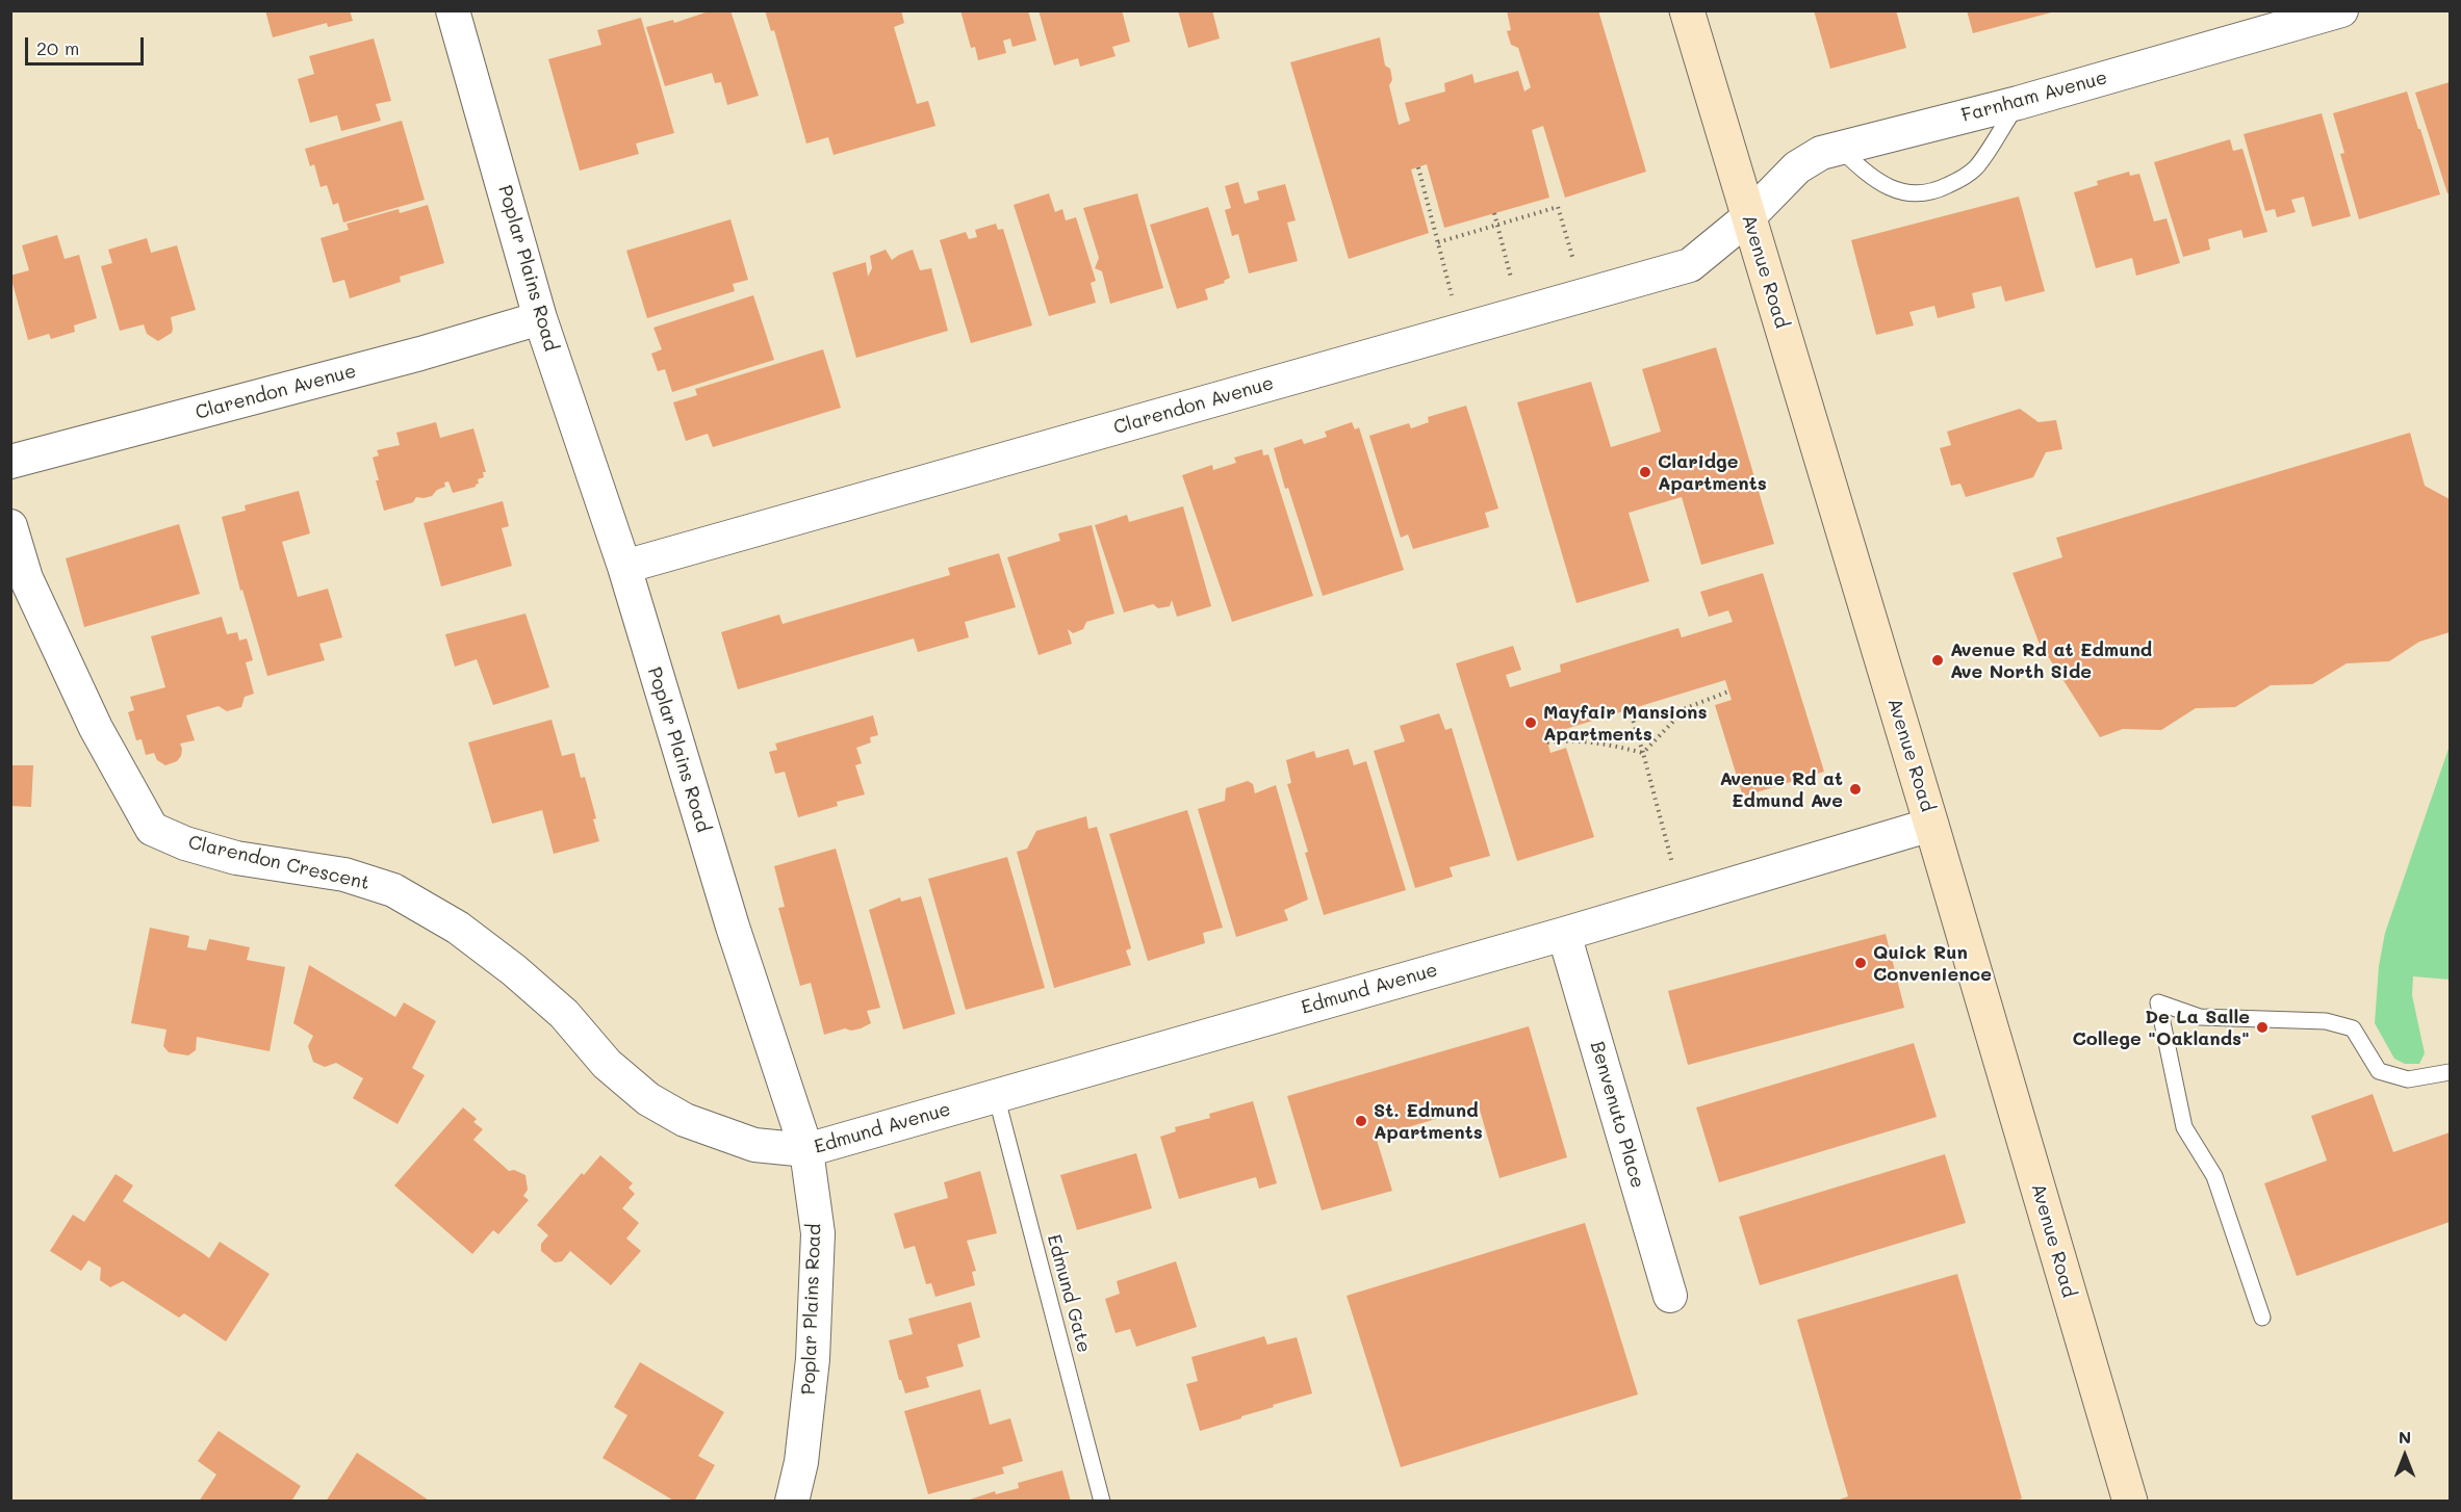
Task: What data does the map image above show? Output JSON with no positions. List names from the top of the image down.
{
  "streets": {
    "main road": ["Avenue Road"],
    "street": [
      "Farnham Avenue",
      "Poplar Plains Road",
      "Clarendon Avenue",
      "Clarendon Crescent",
      "Edmund Avenue",
      "Benvenuto Place"
    ],
    "lane": ["Edmund Gate"]
  },
  "crossings": [
    ["Farnham Avenue", "Avenue Road"],
    ["Farnham Avenue", "Clarendon Avenue"],
    ["Poplar Plains Road", "Clarendon Avenue"],
    ["Poplar Plains Road", "Clarendon Crescent"],
    ["Poplar Plains Road", "Edmund Avenue"],
    ["Avenue Road", "Clarendon Avenue"],
    ["Avenue Road", "Edmund Avenue"],
    ["Clarendon Crescent", "Edmund Avenue"],
    ["Edmund Avenue", "Benvenuto Place"],
    ["Edmund Avenue", "Edmund Gate"]
  ],
  "places": [
    "Claridge Apartments",
    "Avenue Rd at Edmund Ave North Side",
    "Mayfair Mansions Apartments",
    "Avenue Rd at Edmund Ave",
    "Quick Run Convenience",
    "De La Salle College \"Oaklands\"",
    "St. Edmund Apartments"
  ],
  "scale_bar": "20 m",
  "north": "top"
}
